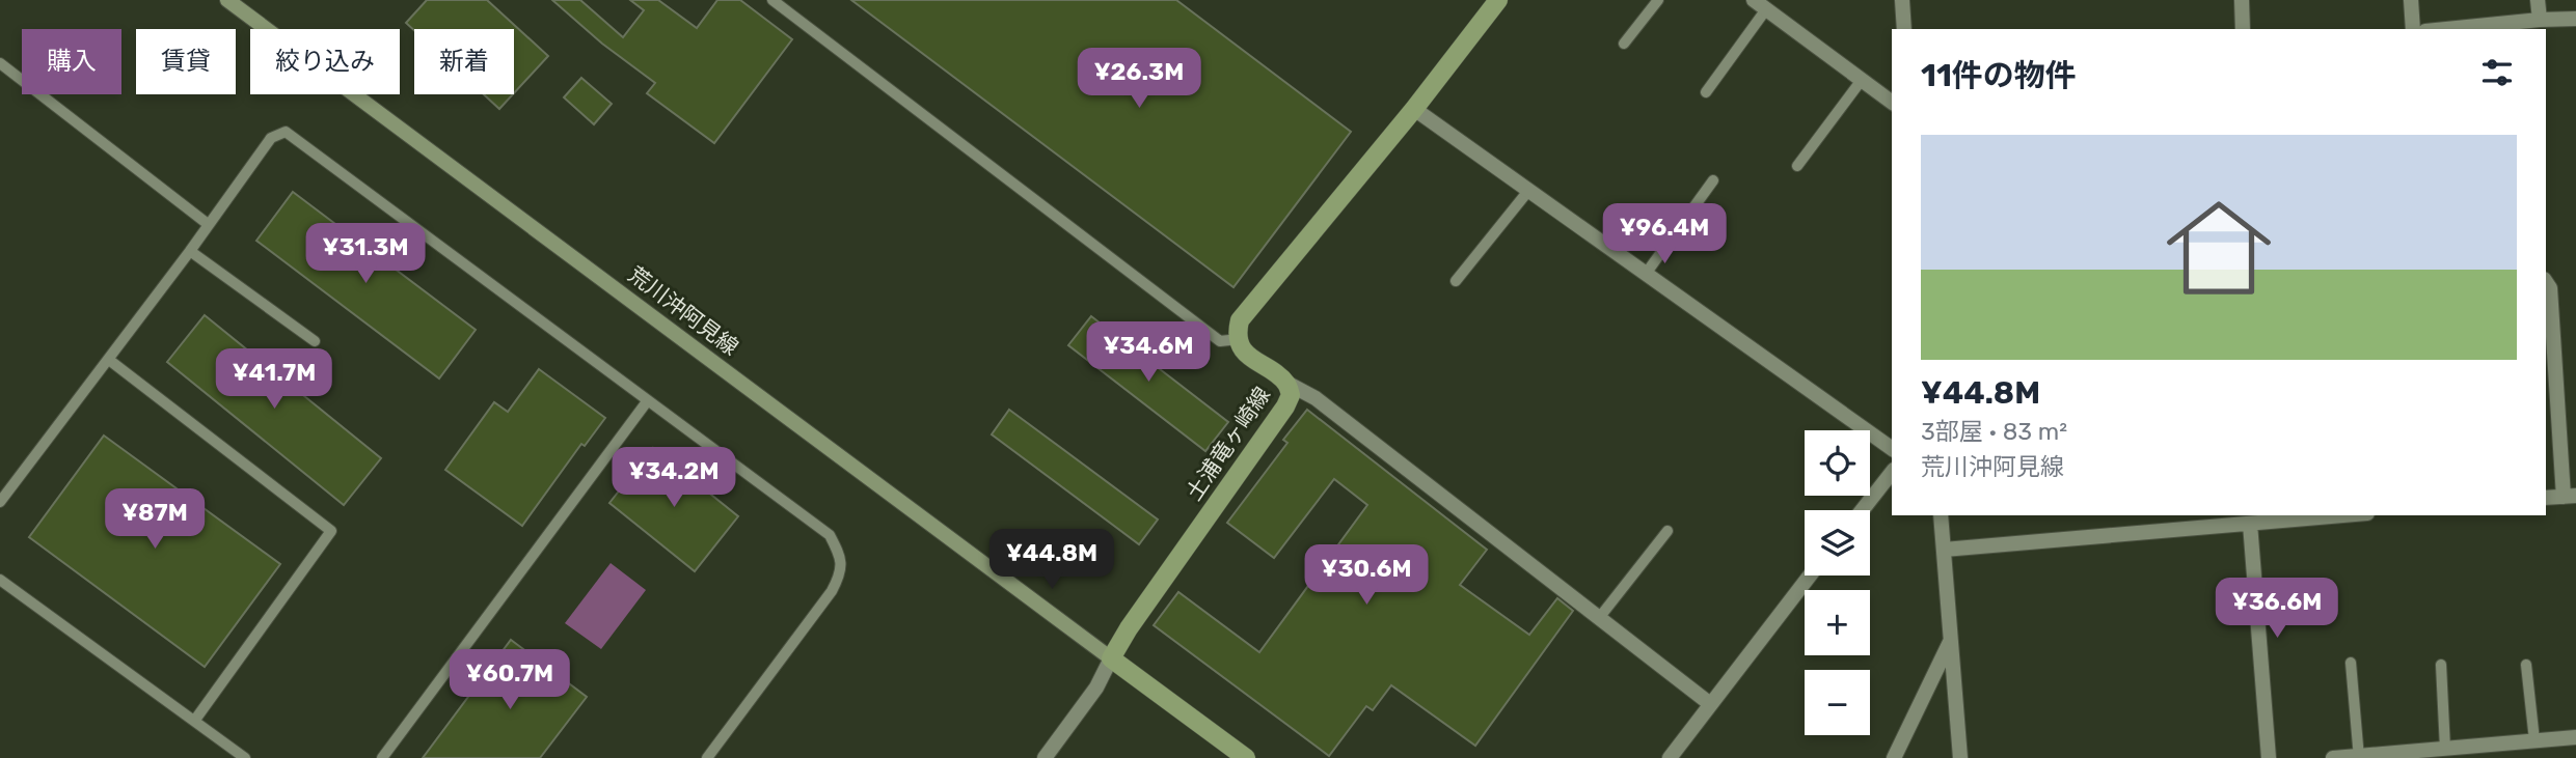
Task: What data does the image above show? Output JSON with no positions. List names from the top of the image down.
{
  "streets": {
    "main road": ["荒川沖阿見線", "土浦竜ヶ崎線"]
  },
  "crossings": [
    ["荒川沖阿見線", "土浦竜ヶ崎線"]
  ],
  "page": {
    "chip": [
      "購入",
      "賃貸",
      "絞り込み",
      "新着"
    ],
    "heading": "11件の物件",
    "price": [
      "¥26.3M",
      "¥96.4M",
      "¥31.3M",
      "¥34.6M",
      "¥41.7M",
      "¥34.2M",
      "¥87M",
      "¥44.8M",
      "¥30.6M",
      "¥36.6M",
      "¥60.7M"
    ],
    "list": [
      {
        "name": "¥44.8M",
        "note": "3部屋 · 83 m² · 荒川沖阿見線"
      }
    ],
    "map_buttons": ["+", "−"]
  }
}
